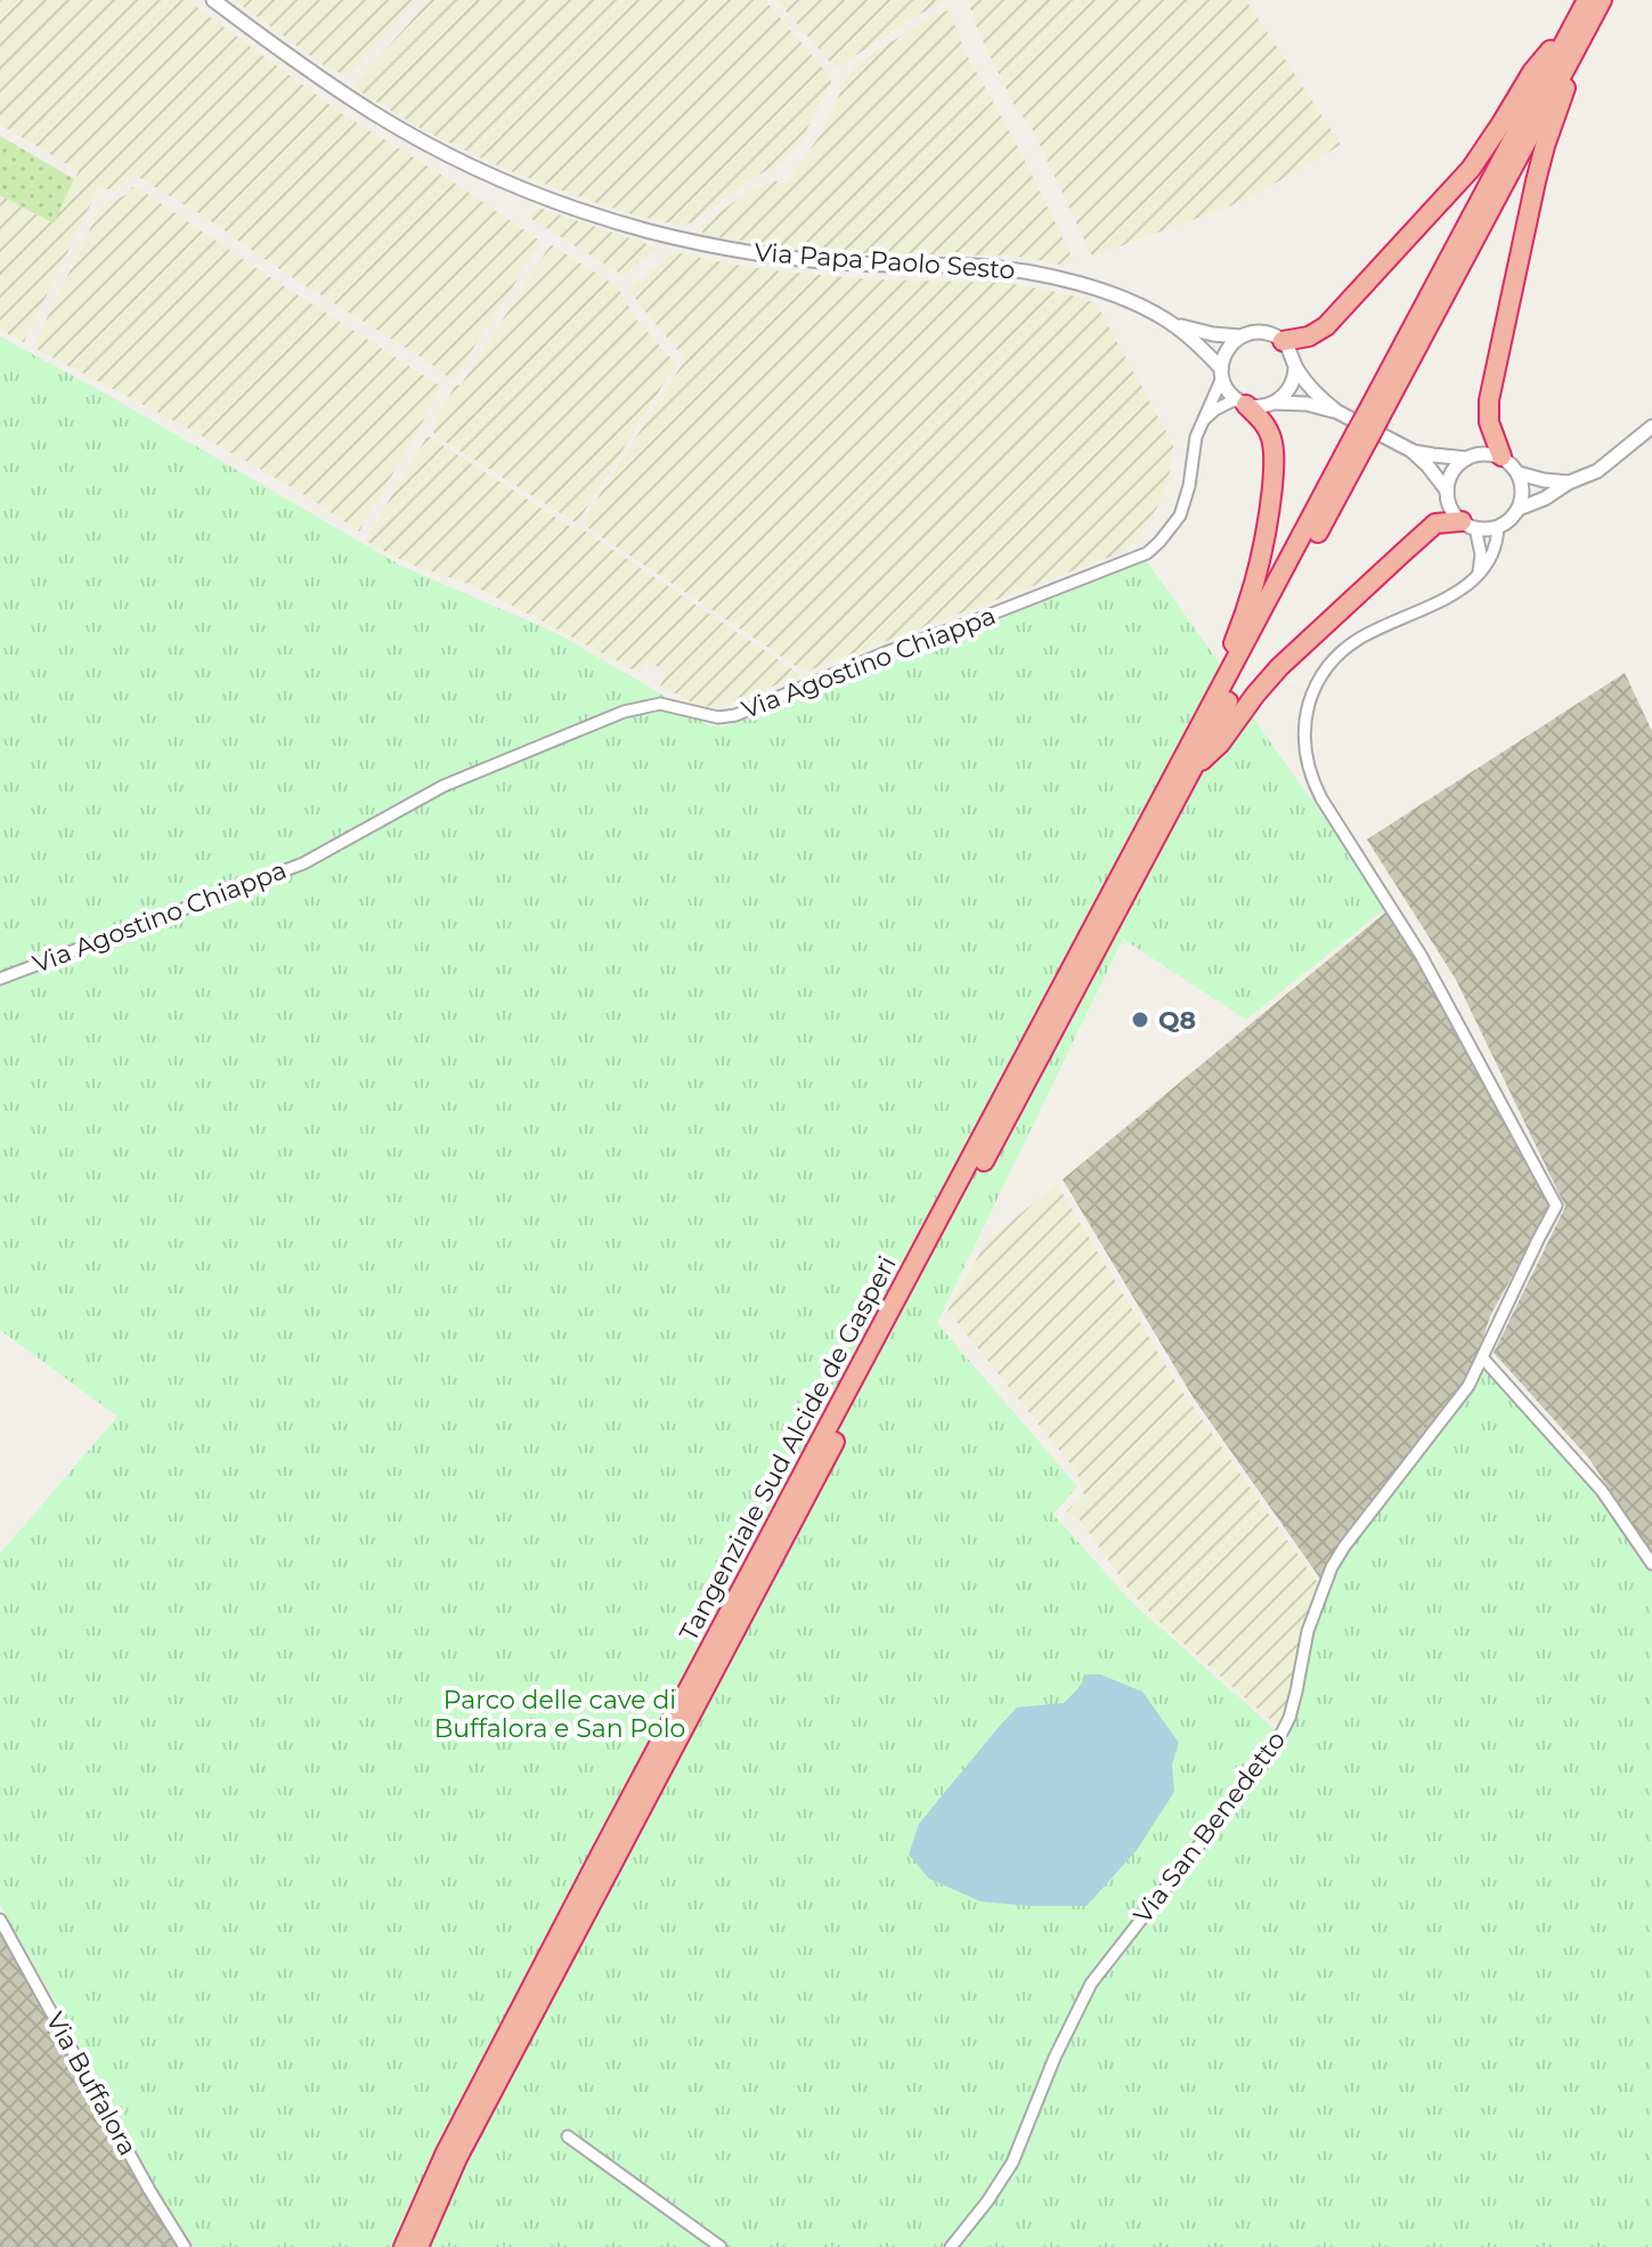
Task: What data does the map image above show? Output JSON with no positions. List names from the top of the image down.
{
  "streets": {
    "highway": ["Tangenziale Sud Alcide de Gasperi"],
    "street": [
      "Via Papa Paolo Sesto",
      "Via Agostino Chiappa",
      "Via San Benedetto",
      "Via Buffalora"
    ]
  },
  "crossings": [
    ["Via Papa Paolo Sesto", "Via Agostino Chiappa"]
  ],
  "parks": ["Parco delle cave di Buffalora e San Polo"],
  "places": ["Q8"]
}
